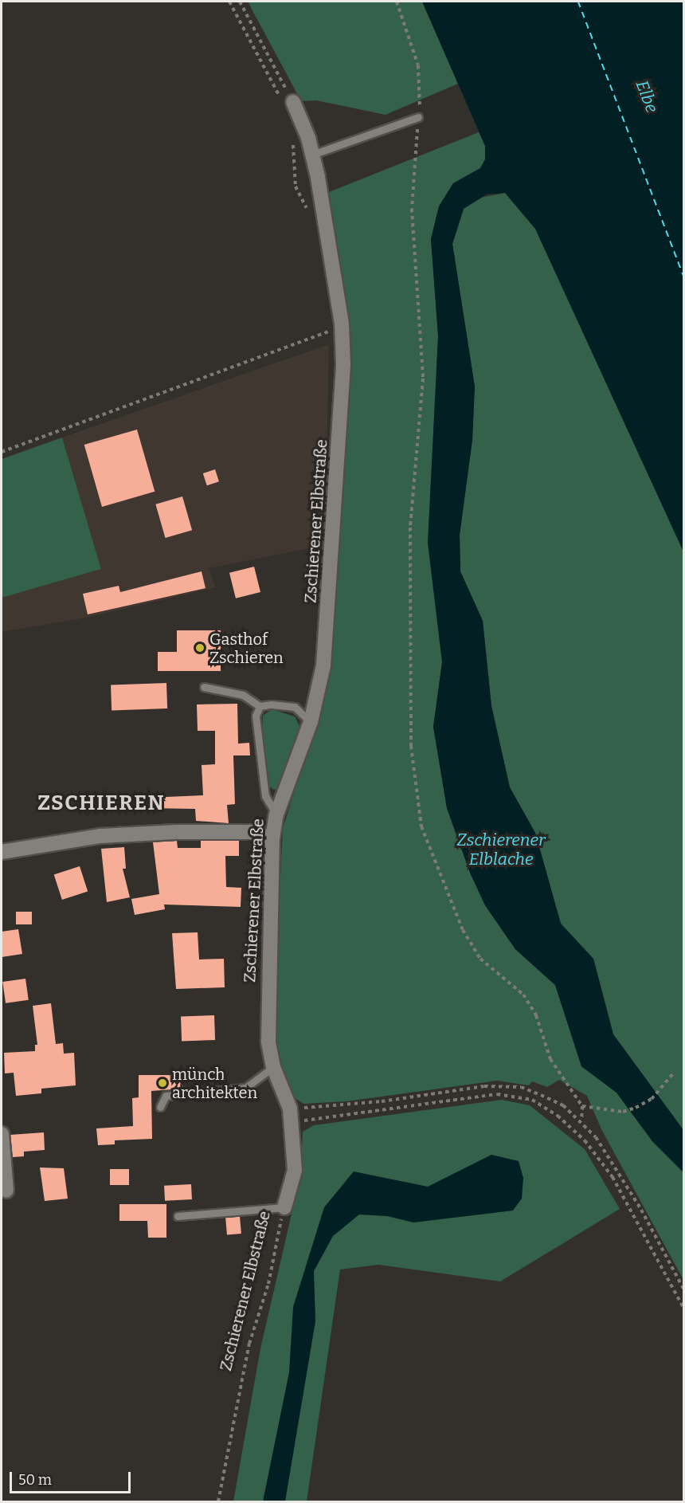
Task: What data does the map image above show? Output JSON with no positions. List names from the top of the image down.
{
  "streets": {
    "street": ["Zschierener Elbstraße"]
  },
  "districts": ["ZSCHIEREN"],
  "water": ["Elbe", "Zschierener Elblache"],
  "places": ["Gasthof Zschieren", "münch architekten"],
  "scale_bar": "50 m"
}
